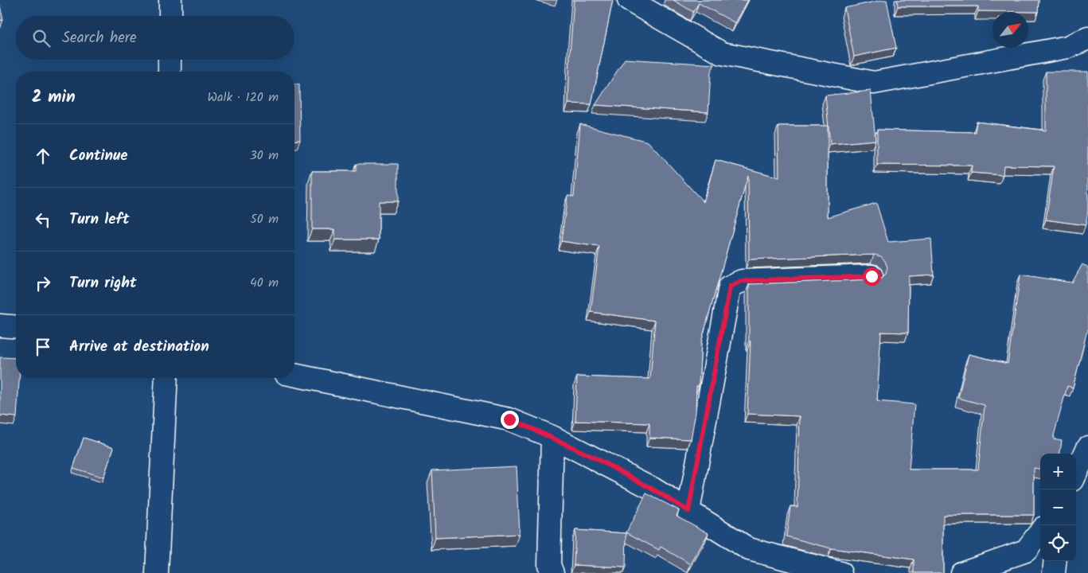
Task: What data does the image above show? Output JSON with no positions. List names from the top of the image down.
{
  "north": "top right",
  "page": {
    "search": "Search here",
    "heading": ["2 min", "Walk · 120 m"],
    "list": [
      ["Continue", "30 m"],
      ["Turn left", "50 m"],
      ["Turn right", "40 m"],
      "Arrive at destination"
    ],
    "map_buttons": ["+", "−"]
  }
}
